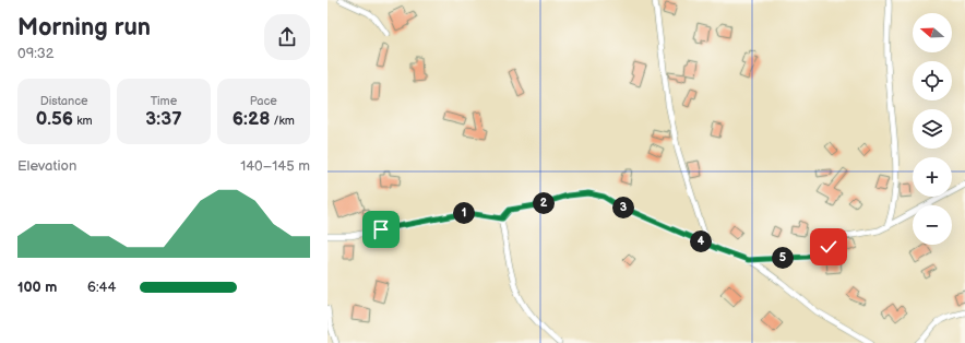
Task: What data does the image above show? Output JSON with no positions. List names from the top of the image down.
{
  "north": "left",
  "page": {
    "heading": ["Morning run", "09:32"],
    "map_buttons": ["+", "−"],
    "stats": [
      ["Distance", "0.56 km"],
      ["Time", "3:37"],
      ["Pace", "6:28 /km"]
    ],
    "chart": ["Elevation", "140–145 m"],
    "pins": [
      "2",
      "3",
      "1",
      "4",
      "5"
    ],
    "list": [
      {
        "name": "100 m",
        "note": "6:44"
      }
    ]
  }
}
